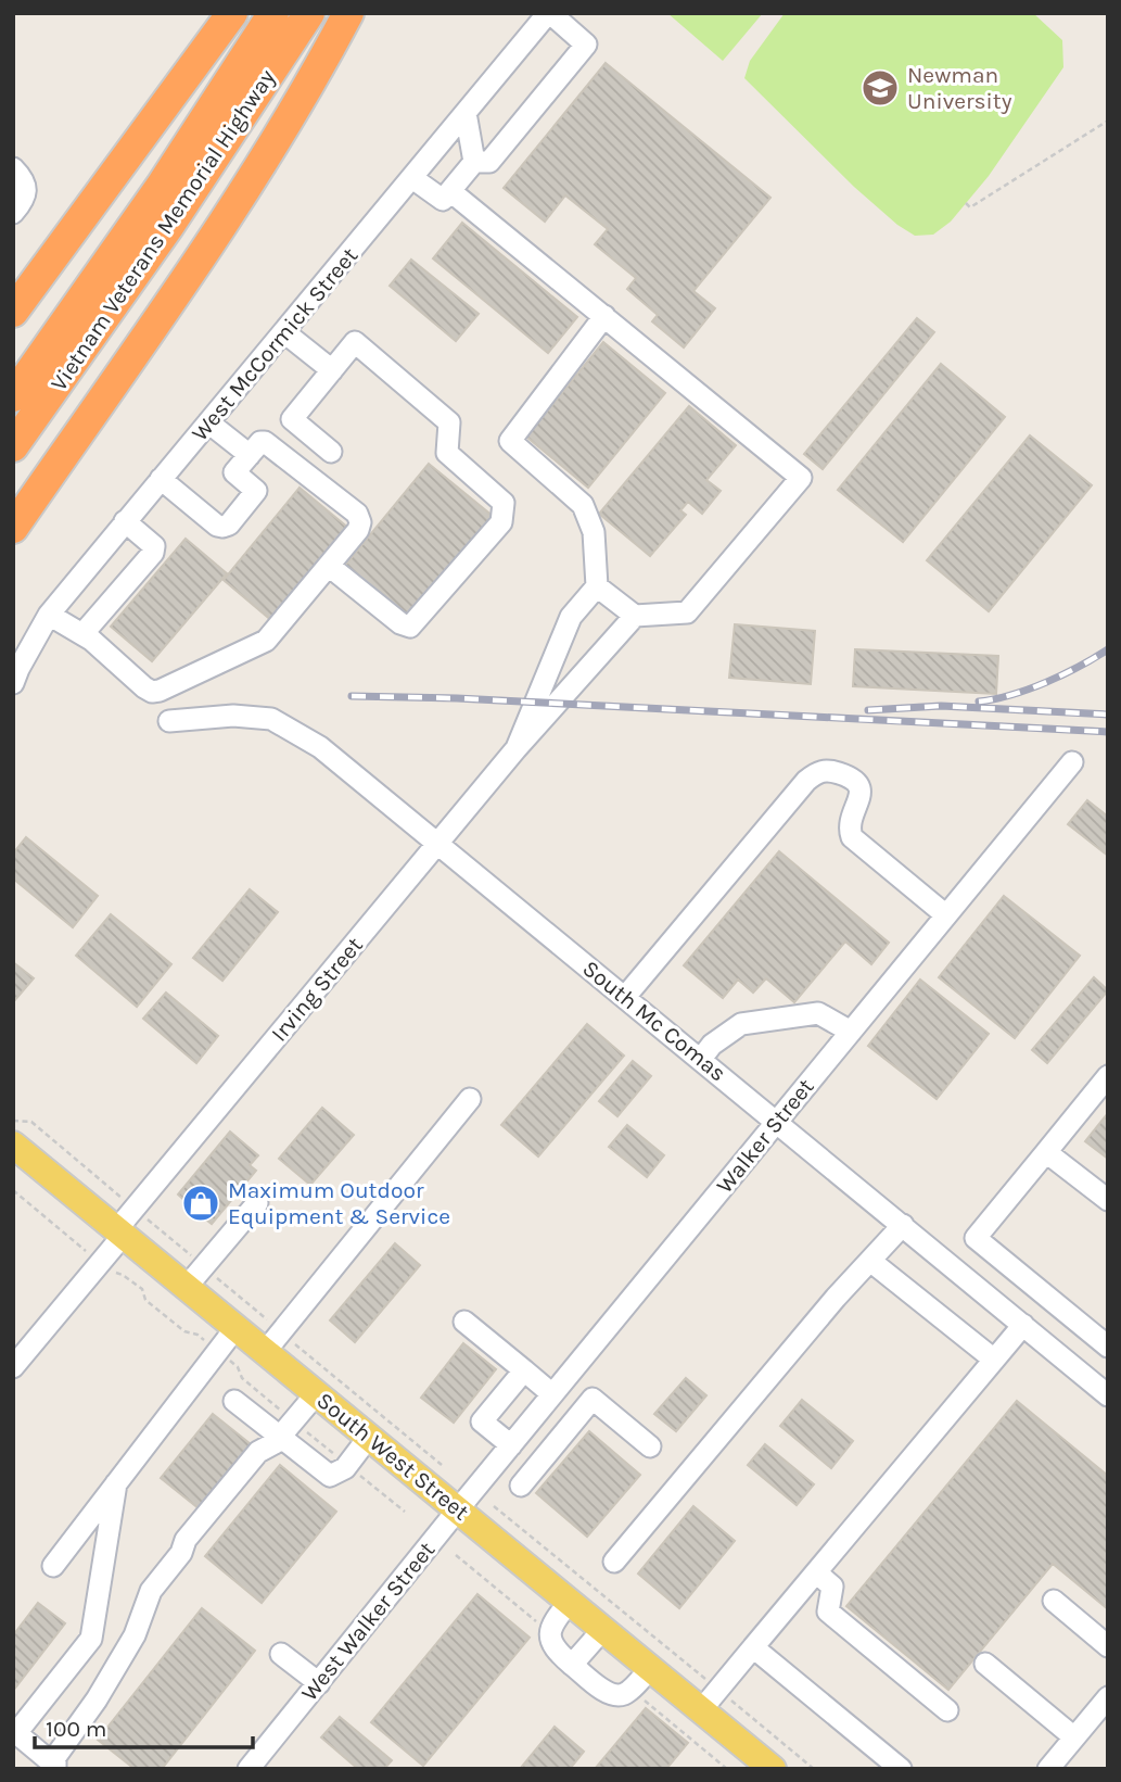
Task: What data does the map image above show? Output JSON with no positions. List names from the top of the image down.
{
  "streets": {
    "highway": ["Vietnam Veterans Memorial Highway"],
    "main road": ["South West Street"],
    "street": [
      "West McCormick Street",
      "Irving Street",
      "South Mc Comas",
      "Walker Street",
      "West Walker Street"
    ]
  },
  "crossings": [
    ["Irving Street", "South Mc Comas"],
    ["Irving Street", "South West Street"],
    ["South Mc Comas", "Walker Street"],
    ["Walker Street", "South West Street"],
    ["Walker Street", "West Walker Street"],
    ["South West Street", "West Walker Street"]
  ],
  "places": {
    "school or university": ["Newman University"],
    "shop": ["Maximum Outdoor Equipment & Service"]
  },
  "scale_bar": "100 m"
}
